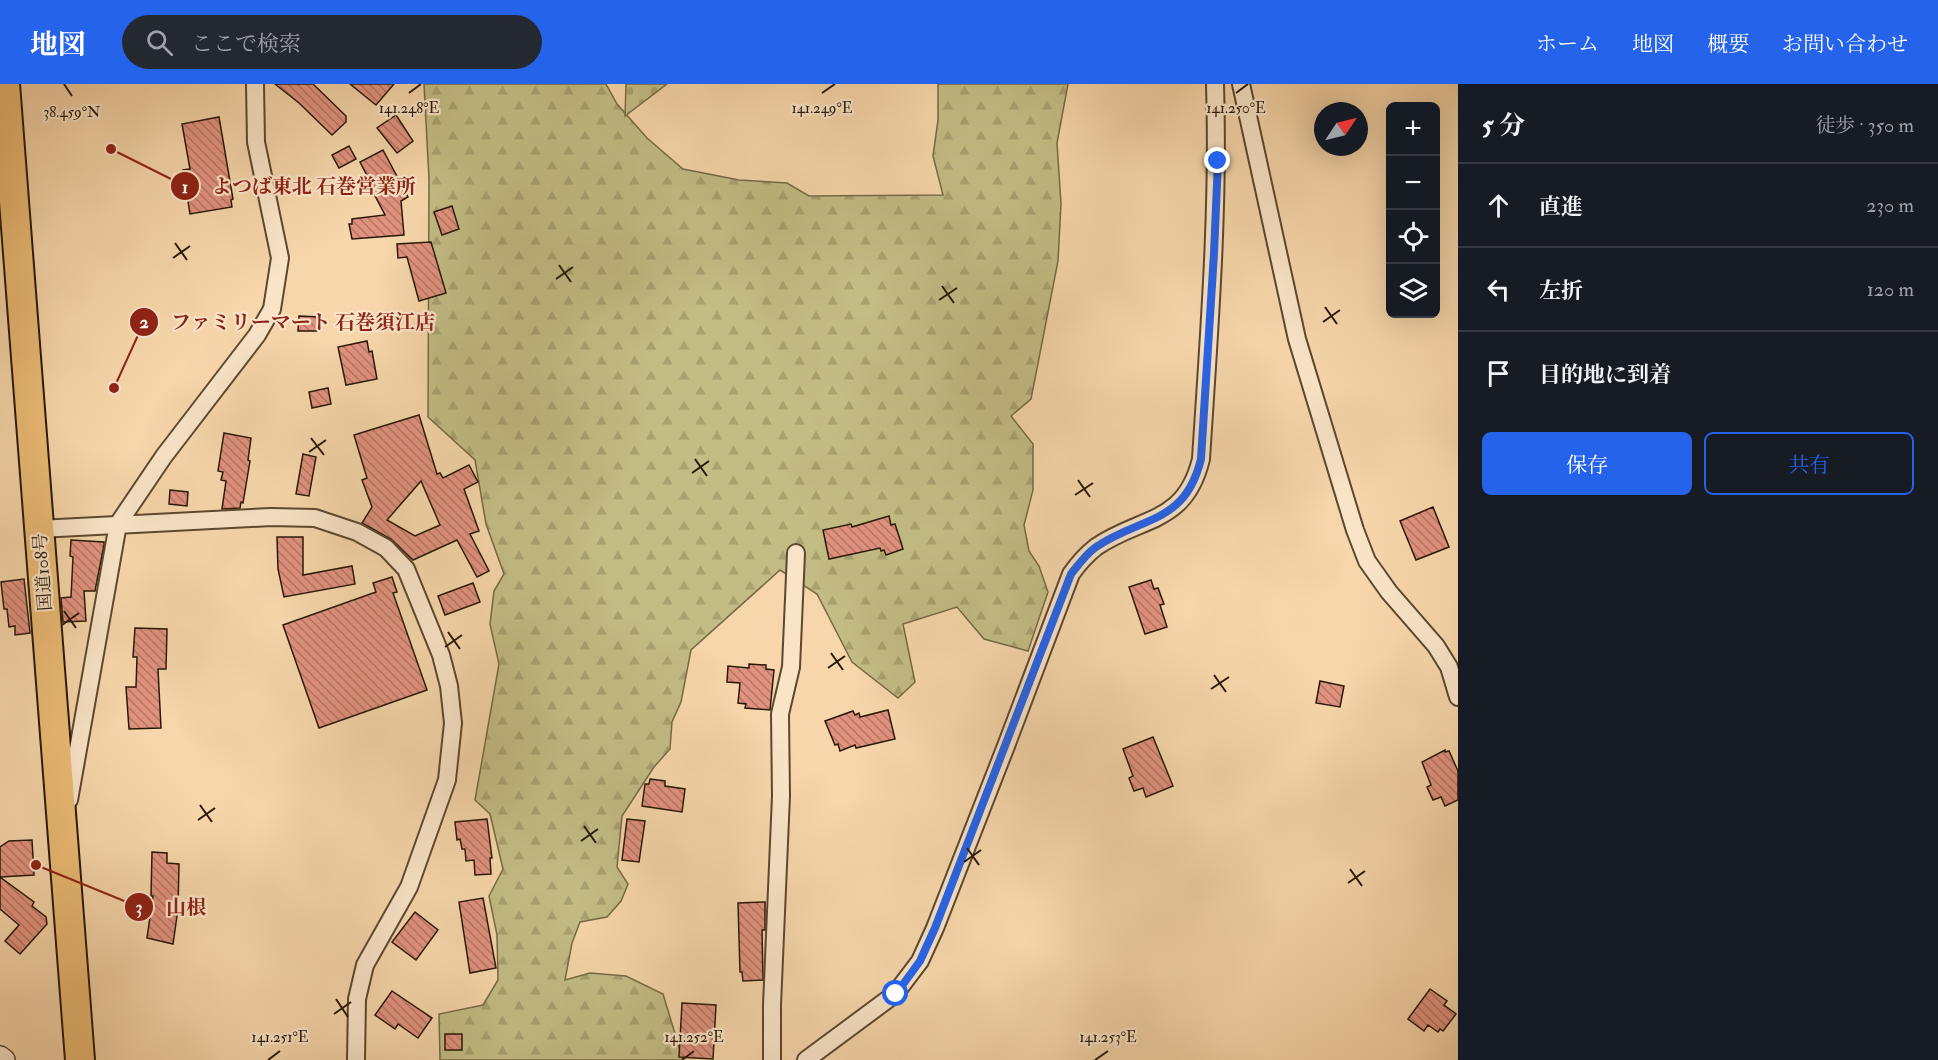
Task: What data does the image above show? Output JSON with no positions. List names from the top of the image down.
{
  "streets": {
    "highway": ["国道108号"]
  },
  "places": ["よつば東北 石巻営業所", "ファミリーマート 石巻須江店", "山根"],
  "north": "top right",
  "page": {
    "header": "地図",
    "search": "ここで検索",
    "nav": [
      "ホーム",
      "地図",
      "概要",
      "お問い合わせ"
    ],
    "heading": ["5 分", "徒歩 · 350 m"],
    "map_buttons": ["+", "−"],
    "list": [
      ["直進", "230 m"],
      ["左折", "120 m"],
      "目的地に到着"
    ],
    "buttons": ["保存", "共有"]
  },
  "coordinates": [
    "141.248°E",
    "141.249°E",
    "141.250°E",
    "38.459°N",
    "141.251°E",
    "141.252°E",
    "141.253°E"
  ]
}
